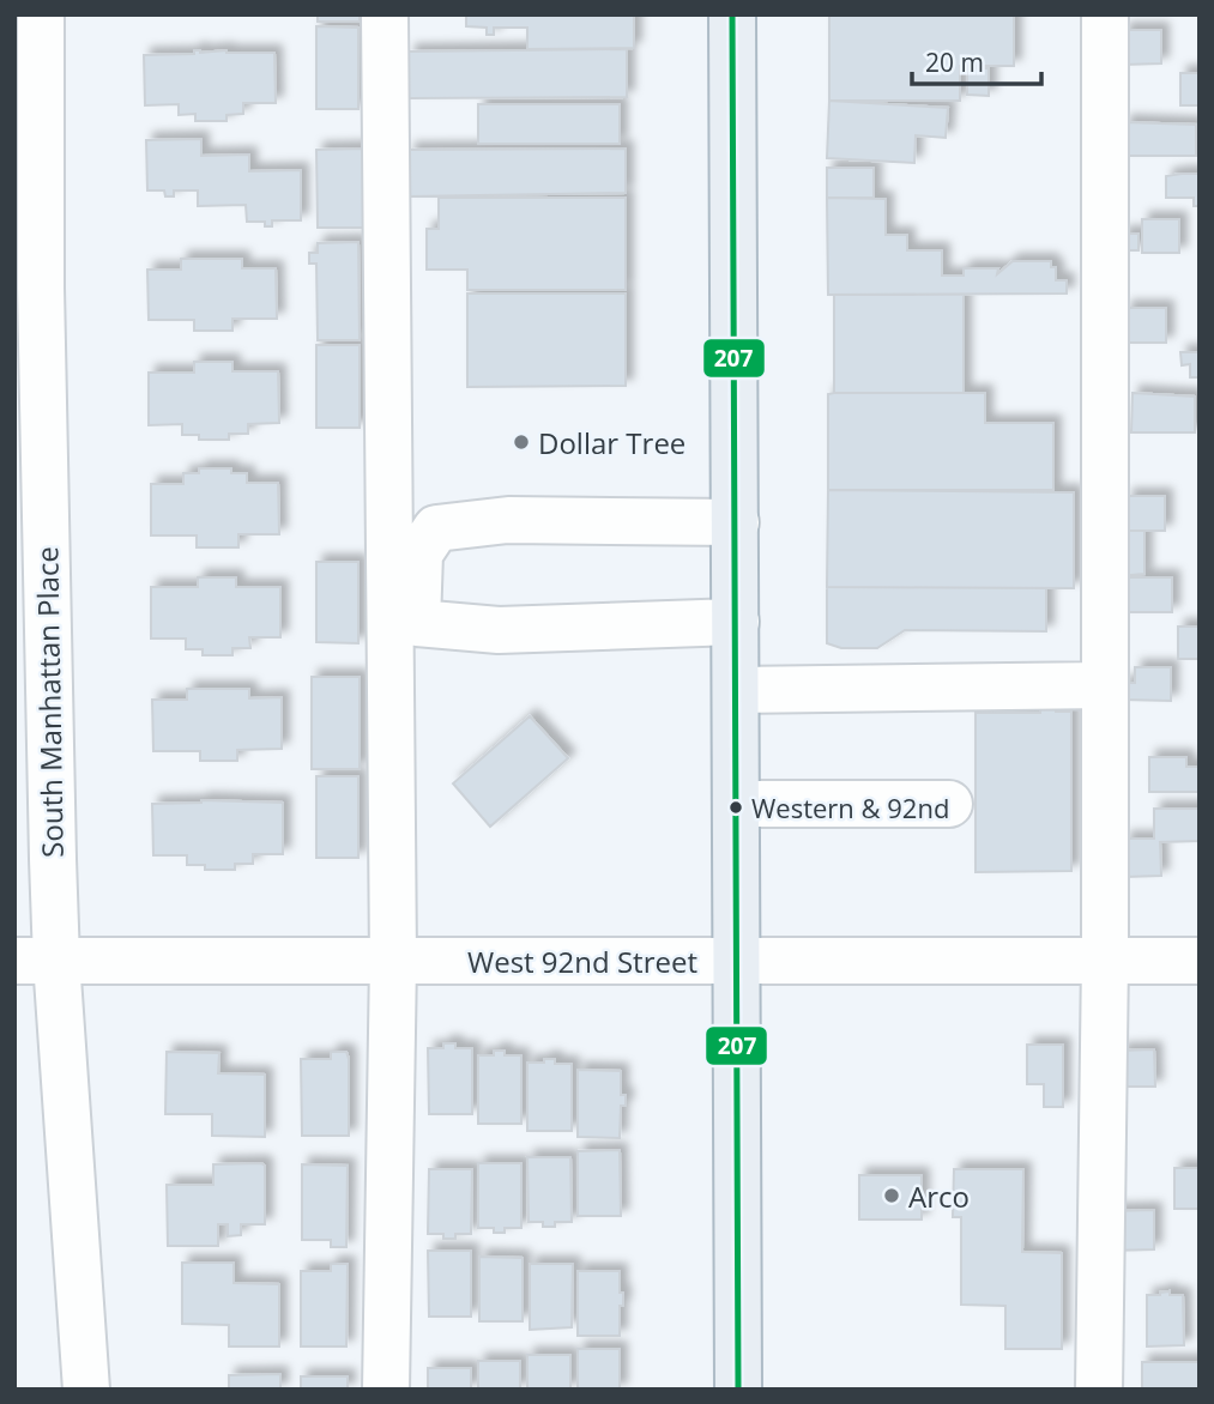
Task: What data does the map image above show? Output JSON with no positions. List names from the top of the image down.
{
  "streets": {
    "street": ["South Manhattan Place", "West 92nd Street"]
  },
  "crossings": [
    ["South Manhattan Place", "West 92nd Street"]
  ],
  "places": ["Dollar Tree", "Western & 92nd", "Arco"],
  "lines": ["transit line 207"],
  "scale_bar": "20 m"
}
